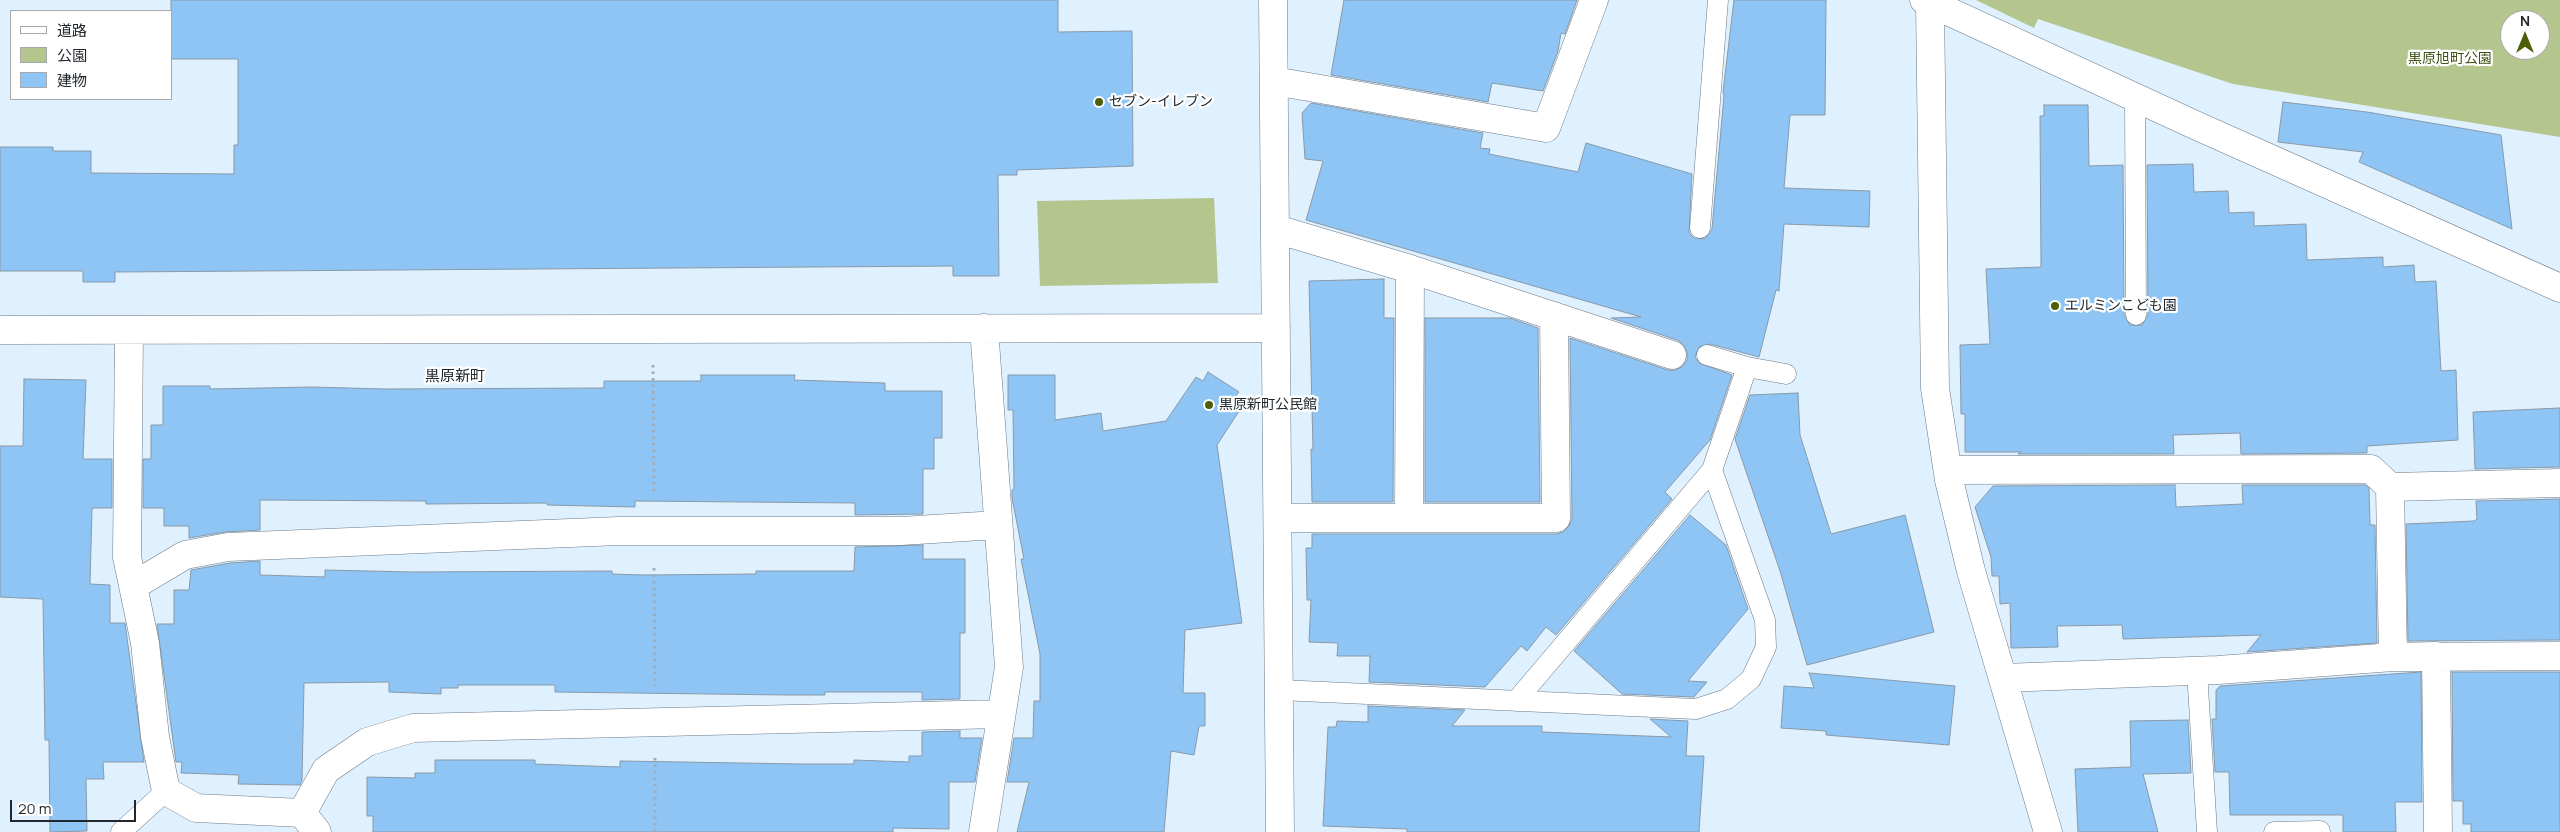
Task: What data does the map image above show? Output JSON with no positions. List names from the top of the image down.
{
  "districts": ["黒原新町"],
  "parks": ["黒原旭町公園"],
  "places": ["セブン-イレブン", "エルミンこども園", "黒原新町公民館"],
  "legend": ["道路", "公園", "建物"],
  "scale_bar": "20 m",
  "north": "top"
}
